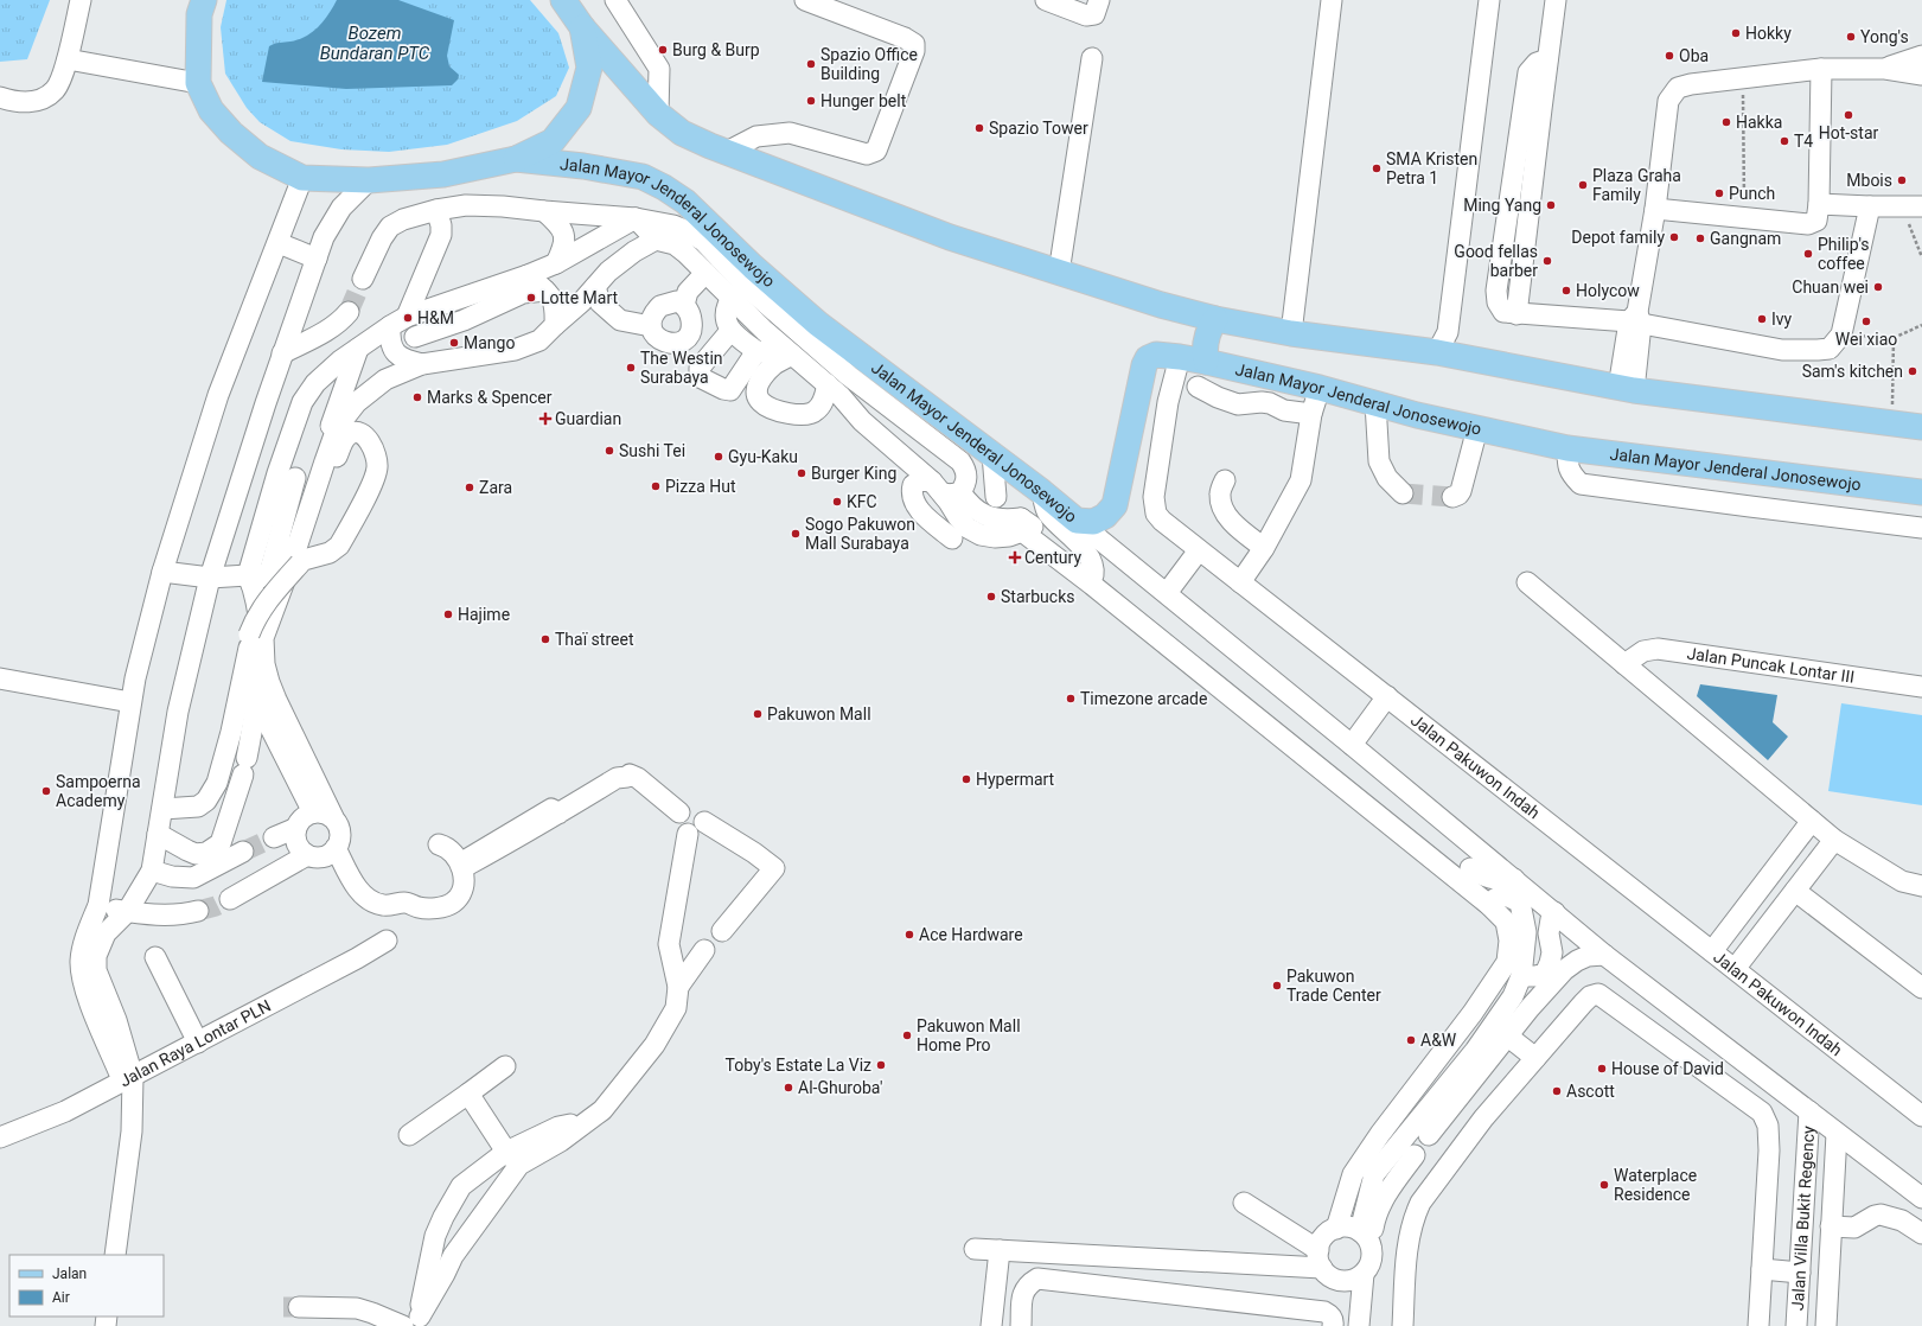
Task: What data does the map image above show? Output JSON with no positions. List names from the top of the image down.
{
  "streets": {
    "main road": ["Jalan Mayor Jenderal Jonosewojo"],
    "street": [
      "Jalan Puncak Lontar III",
      "Jalan Pakuwon Indah",
      "Jalan Raya Lontar PLN",
      "Jalan Villa Bukit Regency"
    ]
  },
  "crossings": [
    ["Jalan Mayor Jenderal Jonosewojo", "Jalan Pakuwon Indah"]
  ],
  "water": ["Bozem Bundaran PTC"],
  "places": {
    "other": [
      "Hokky",
      "Yong's",
      "Burg & Burp",
      "Oba",
      "Spazio Office Building",
      "Hunger belt",
      "Hot-star",
      "Hakka",
      "Spazio Tower",
      "T4",
      "SMA Kristen Petra 1",
      "Mbois",
      "Plaza Graha Family",
      "Punch",
      "Ming Yang",
      "Depot family",
      "Gangnam",
      "Philip's coffee",
      "Good fellas barber",
      "Chuan wei",
      "Holycow",
      "Lotte Mart",
      "H&M",
      "Ivy",
      "Wei xiao",
      "Mango",
      "The Westin Surabaya",
      "Sam's kitchen",
      "Marks & Spencer",
      "Sushi Tei",
      "Gyu-Kaku",
      "Burger King",
      "Pizza Hut",
      "Zara",
      "KFC",
      "Sogo Pakuwon Mall Surabaya",
      "Starbucks",
      "Hajime",
      "Thaï street",
      "Timezone arcade",
      "Pakuwon Mall",
      "Hypermart",
      "Sampoerna Academy",
      "Ace Hardware",
      "Pakuwon Trade Center",
      "Pakuwon Mall Home Pro",
      "A&W",
      "Toby's Estate La Viz",
      "House of David",
      "Al-Ghuroba'",
      "Ascott",
      "Waterplace Residence"
    ],
    "health": ["Guardian", "Century"]
  },
  "legend": ["Jalan", "Air"]
}
